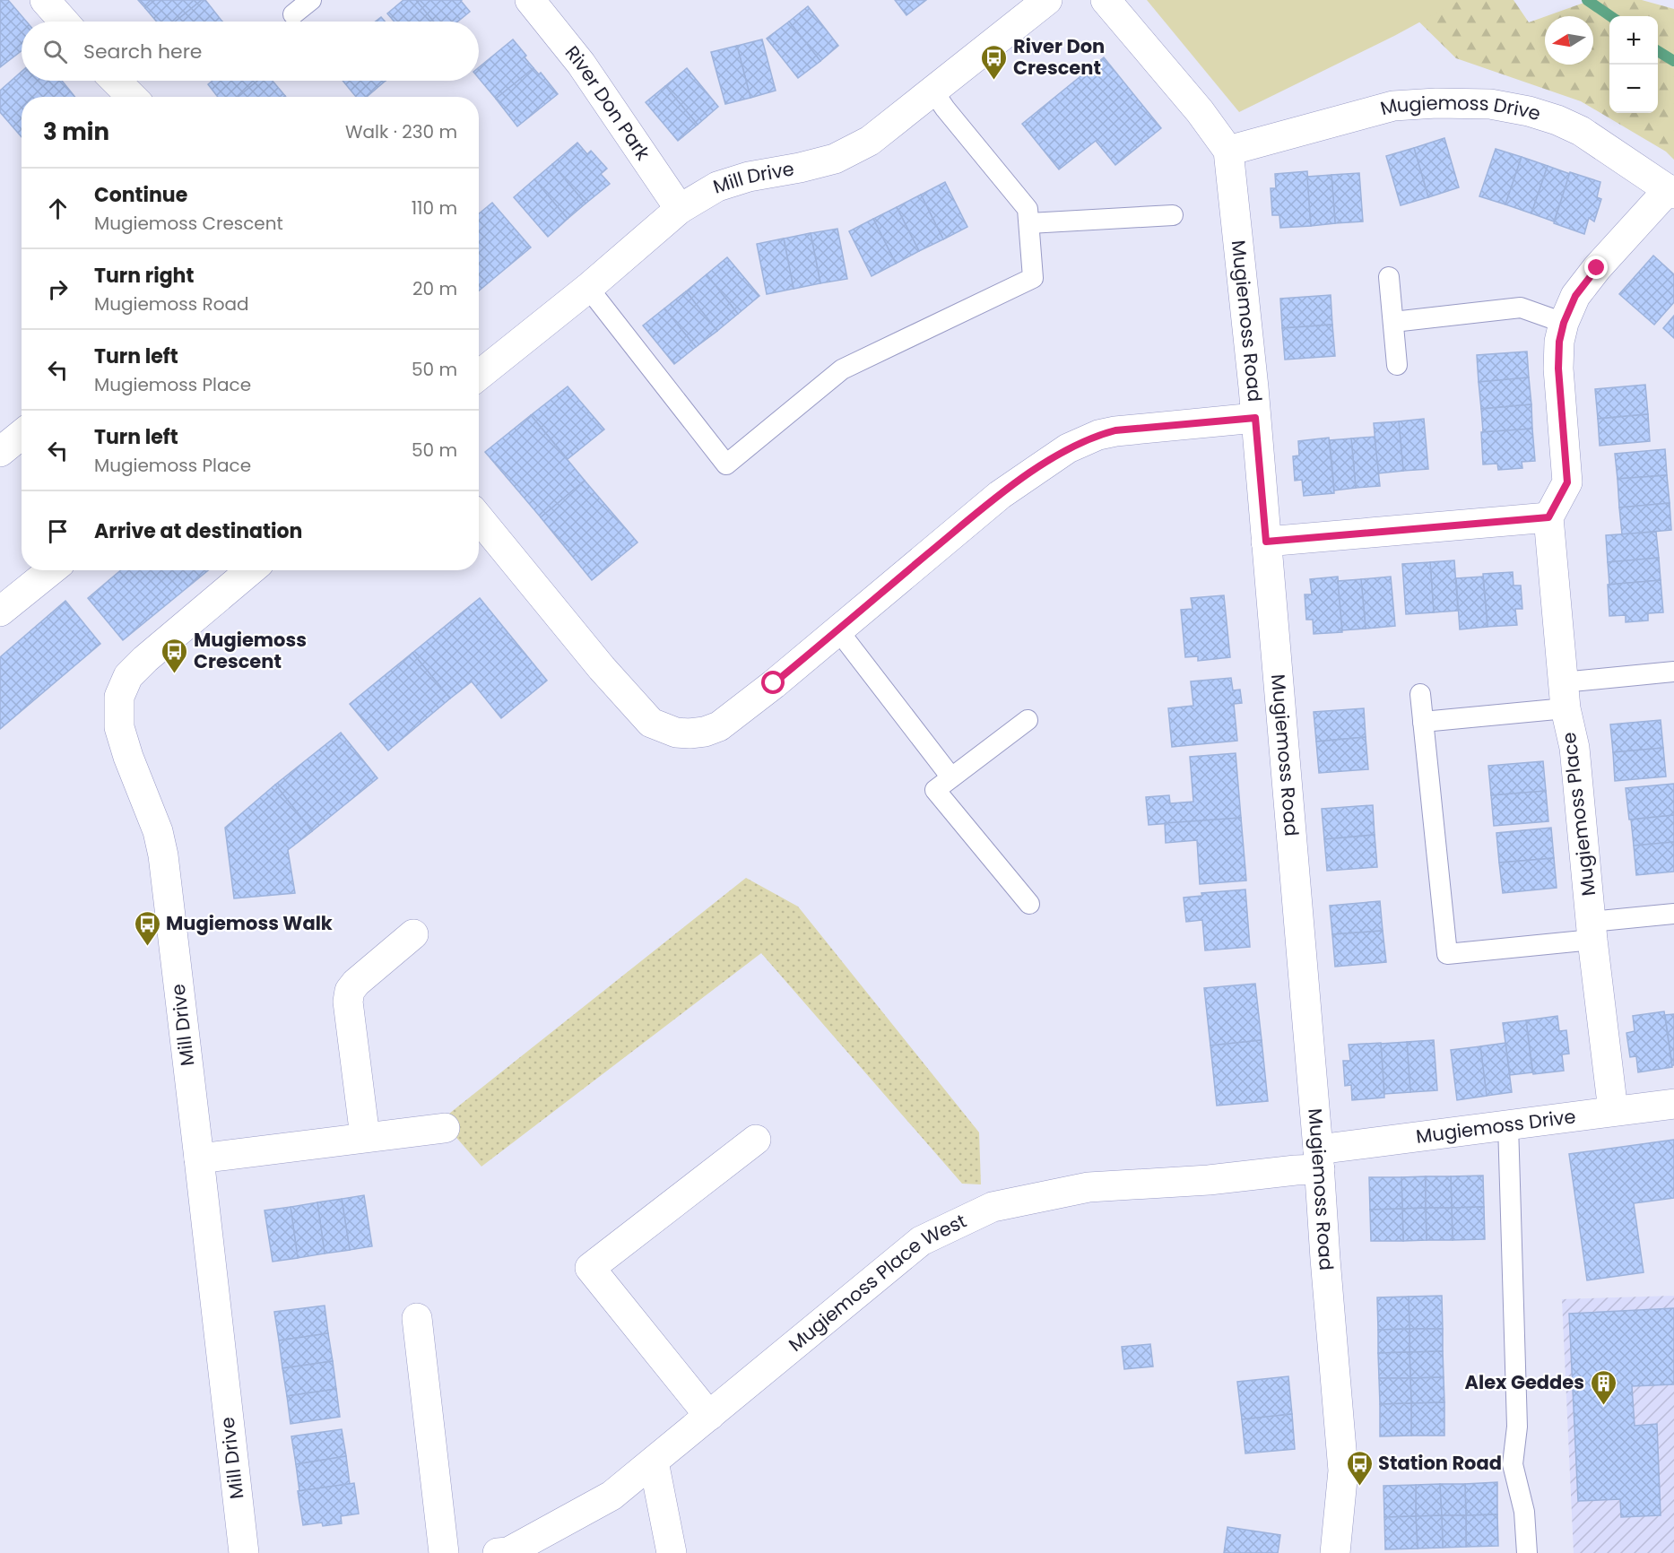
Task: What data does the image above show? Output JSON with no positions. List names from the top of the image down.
{
  "streets": {
    "street": [
      "River Don Park",
      "Mugiemoss Drive",
      "Mill Drive",
      "Mugiemoss Road",
      "Mugiemoss Place",
      "Mugiemoss Place West"
    ]
  },
  "crossings": [
    ["River Don Park", "Mill Drive"],
    ["Mugiemoss Drive", "Mugiemoss Road"],
    ["Mugiemoss Drive", "Mugiemoss Place"],
    ["Mugiemoss Drive", "Mugiemoss Place West"],
    ["Mugiemoss Road", "Mugiemoss Place West"]
  ],
  "places": {
    "bus stop": [
      "River Don Crescent",
      "Mugiemoss Crescent",
      "Mugiemoss Walk",
      "Station Road"
    ],
    "building": ["Alex Geddes"]
  },
  "north": "left",
  "page": {
    "map_buttons": ["+", "−"],
    "search": "Search here",
    "heading": ["3 min", "Walk · 230 m"],
    "list": [
      ["Continue", "Mugiemoss Crescent", "110 m"],
      ["Turn right", "Mugiemoss Road", "20 m"],
      ["Turn left", "Mugiemoss Place", "50 m"],
      ["Turn left", "Mugiemoss Place", "50 m"],
      "Arrive at destination"
    ]
  }
}
